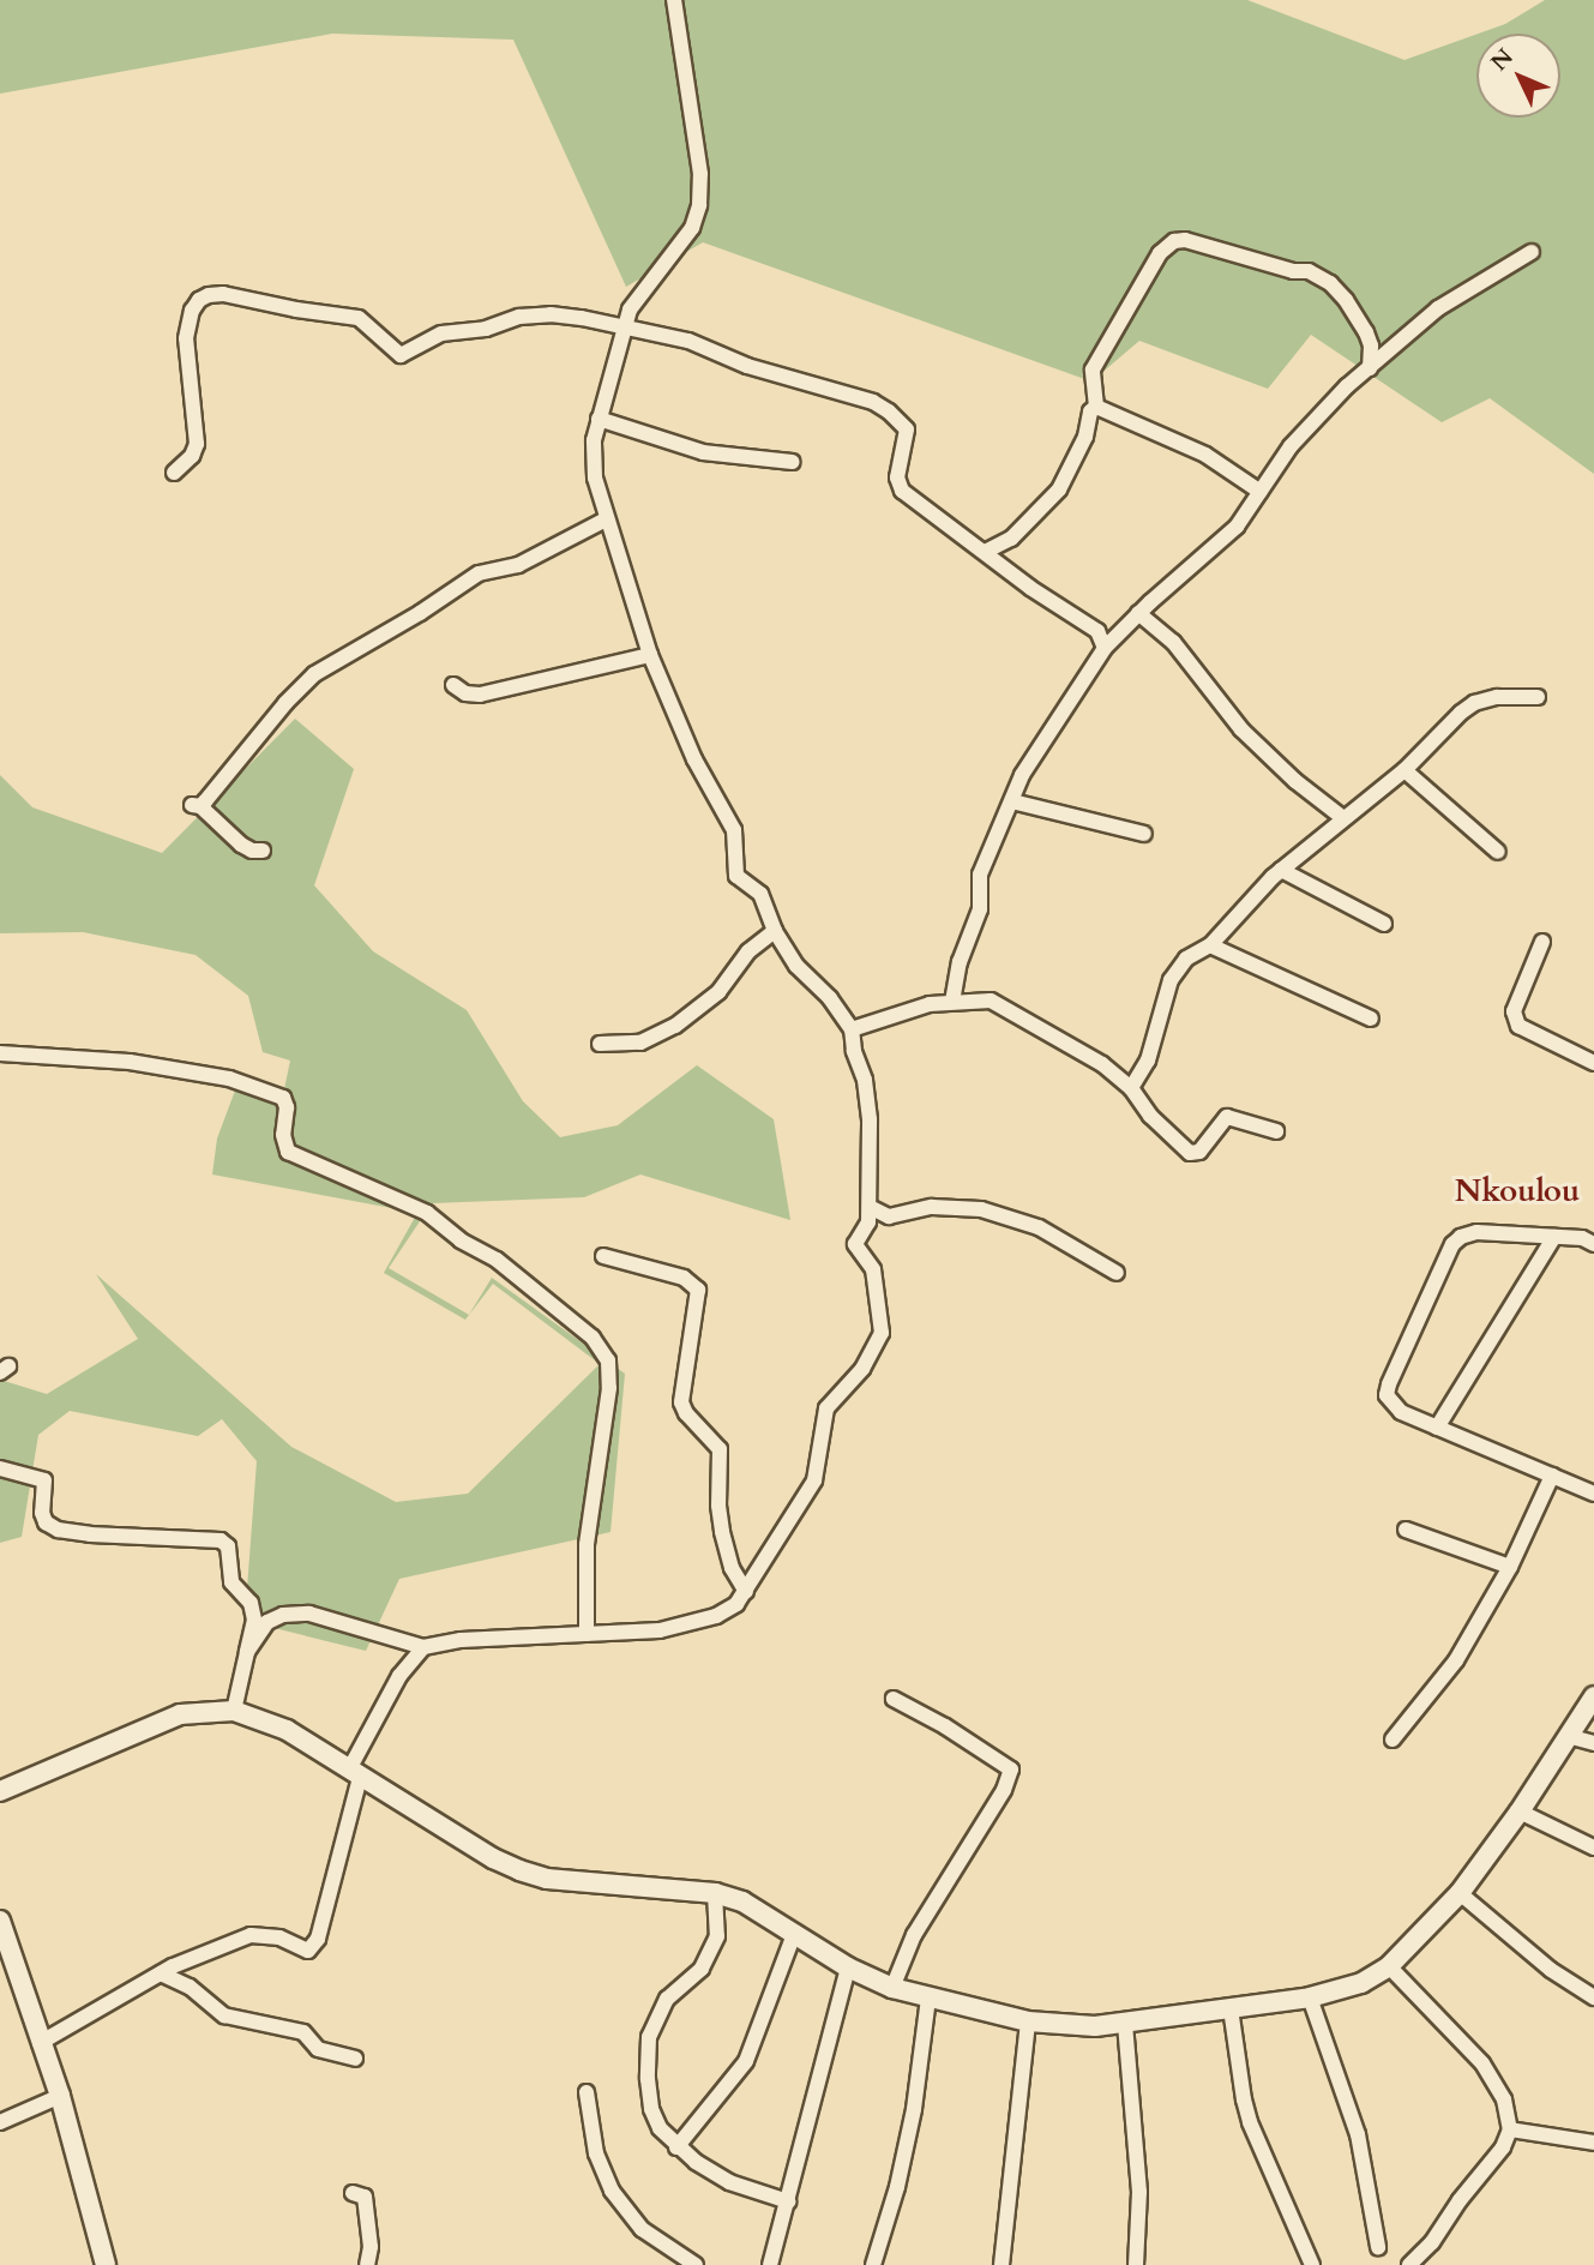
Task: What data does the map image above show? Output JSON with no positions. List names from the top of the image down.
{
  "districts": ["Nkoulou"],
  "north": "top left"
}
